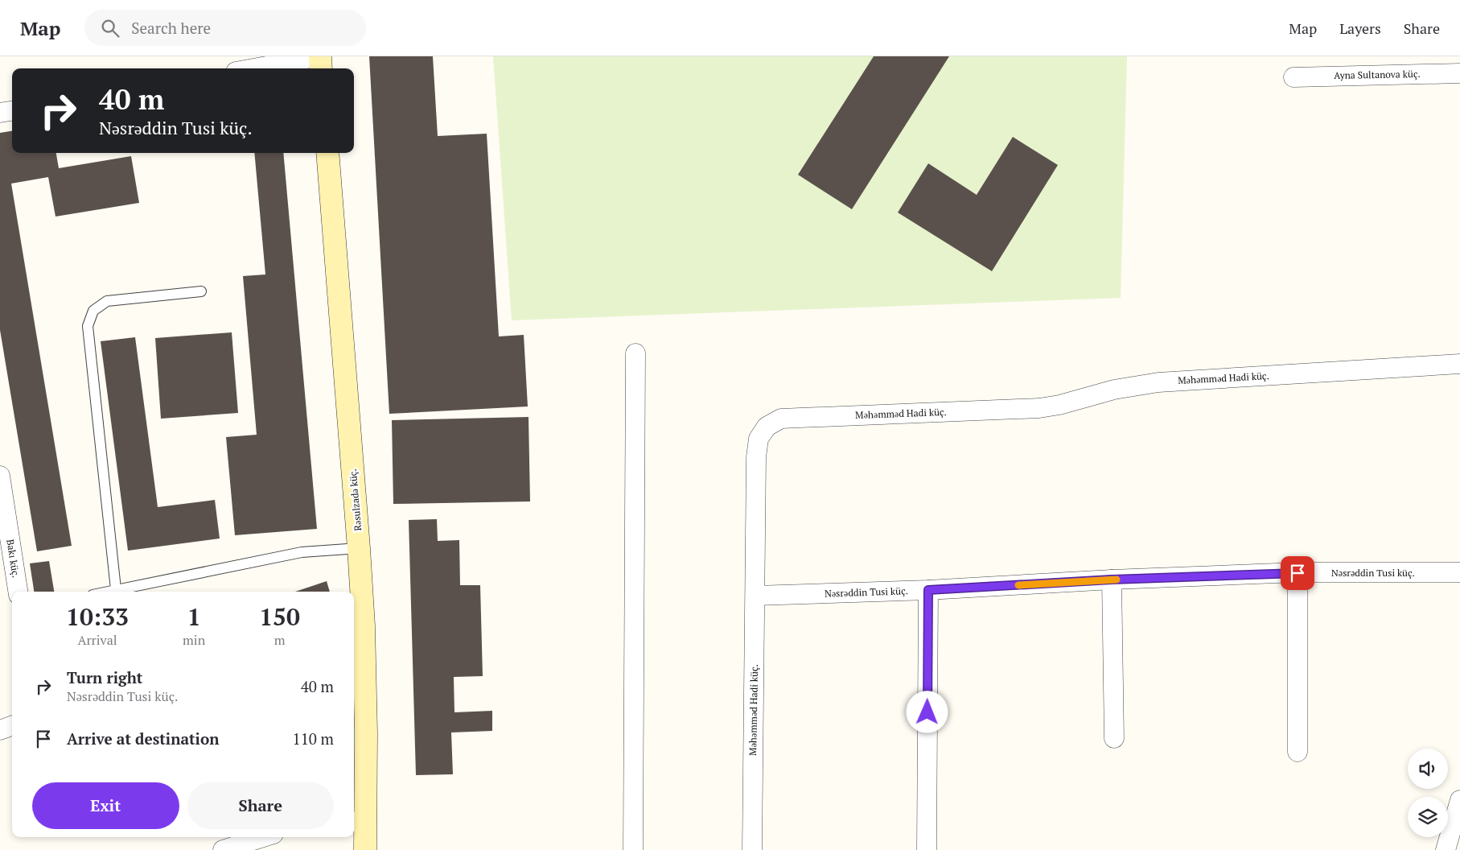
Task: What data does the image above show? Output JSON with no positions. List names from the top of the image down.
{
  "streets": {
    "street": [
      "Ayna Sultanova küç.",
      "Məhəmməd Hadi küç.",
      "Rəsulzadə küç.",
      "Bakı küç.",
      "Nəsrəddin Tusi küç."
    ]
  },
  "crossings": [
    ["Məhəmməd Hadi küç.", "Nəsrəddin Tusi küç."]
  ],
  "page": {
    "header": "Map",
    "search": "Search here",
    "nav": ["Map", "Layers", "Share"],
    "turn": ["40 m", "Nəsrəddin Tusi küç."],
    "eta": [
      "10:33",
      "Arrival",
      "1",
      "min",
      "150",
      "m"
    ],
    "list": [
      {
        "name": "Turn right",
        "note": "Nəsrəddin Tusi küç.",
        "value": "40 m"
      },
      {
        "name": "Arrive at destination",
        "value": "110 m"
      }
    ],
    "buttons": ["Exit", "Share"]
  }
}
